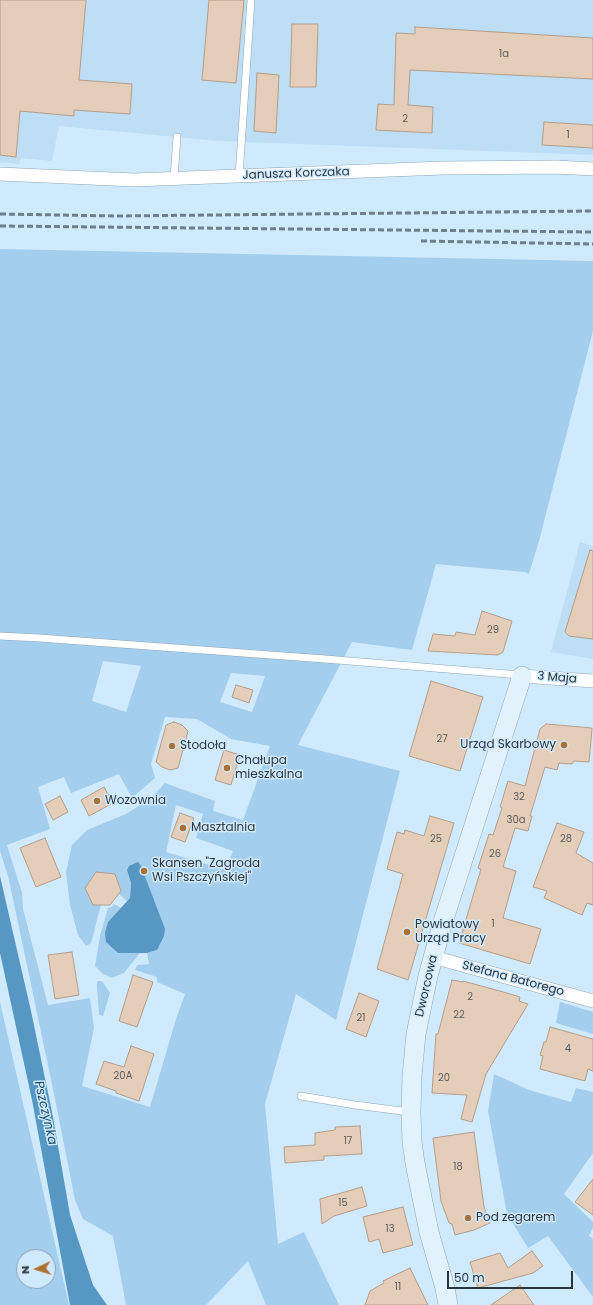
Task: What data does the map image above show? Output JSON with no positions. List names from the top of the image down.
{
  "streets": {
    "street": [
      "Janusza Korczaka",
      "3 Maja",
      "Stefana Batorego",
      "Dworcowa"
    ]
  },
  "crossings": [
    ["3 Maja", "Dworcowa"],
    ["Stefana Batorego", "Dworcowa"]
  ],
  "water": ["Pszczynka"],
  "places": [
    "Urząd Skarbowy",
    "Stodoła",
    "Chałupa mieszkalna",
    "Wozownia",
    "Masztalnia",
    "Skansen \"Zagroda Wsi Pszczyńskiej\"",
    "Powiatowy Urząd Pracy",
    "Pod zegarem"
  ],
  "house_numbers": [
    "1a",
    "2",
    "1",
    "29",
    "27",
    "32",
    "30a",
    "25",
    "28",
    "26",
    "1",
    "2",
    "22",
    "21",
    "4",
    "20A",
    "20",
    "17",
    "18",
    "15",
    "13",
    "11"
  ],
  "scale_bar": "50 m",
  "north": "left"
}
